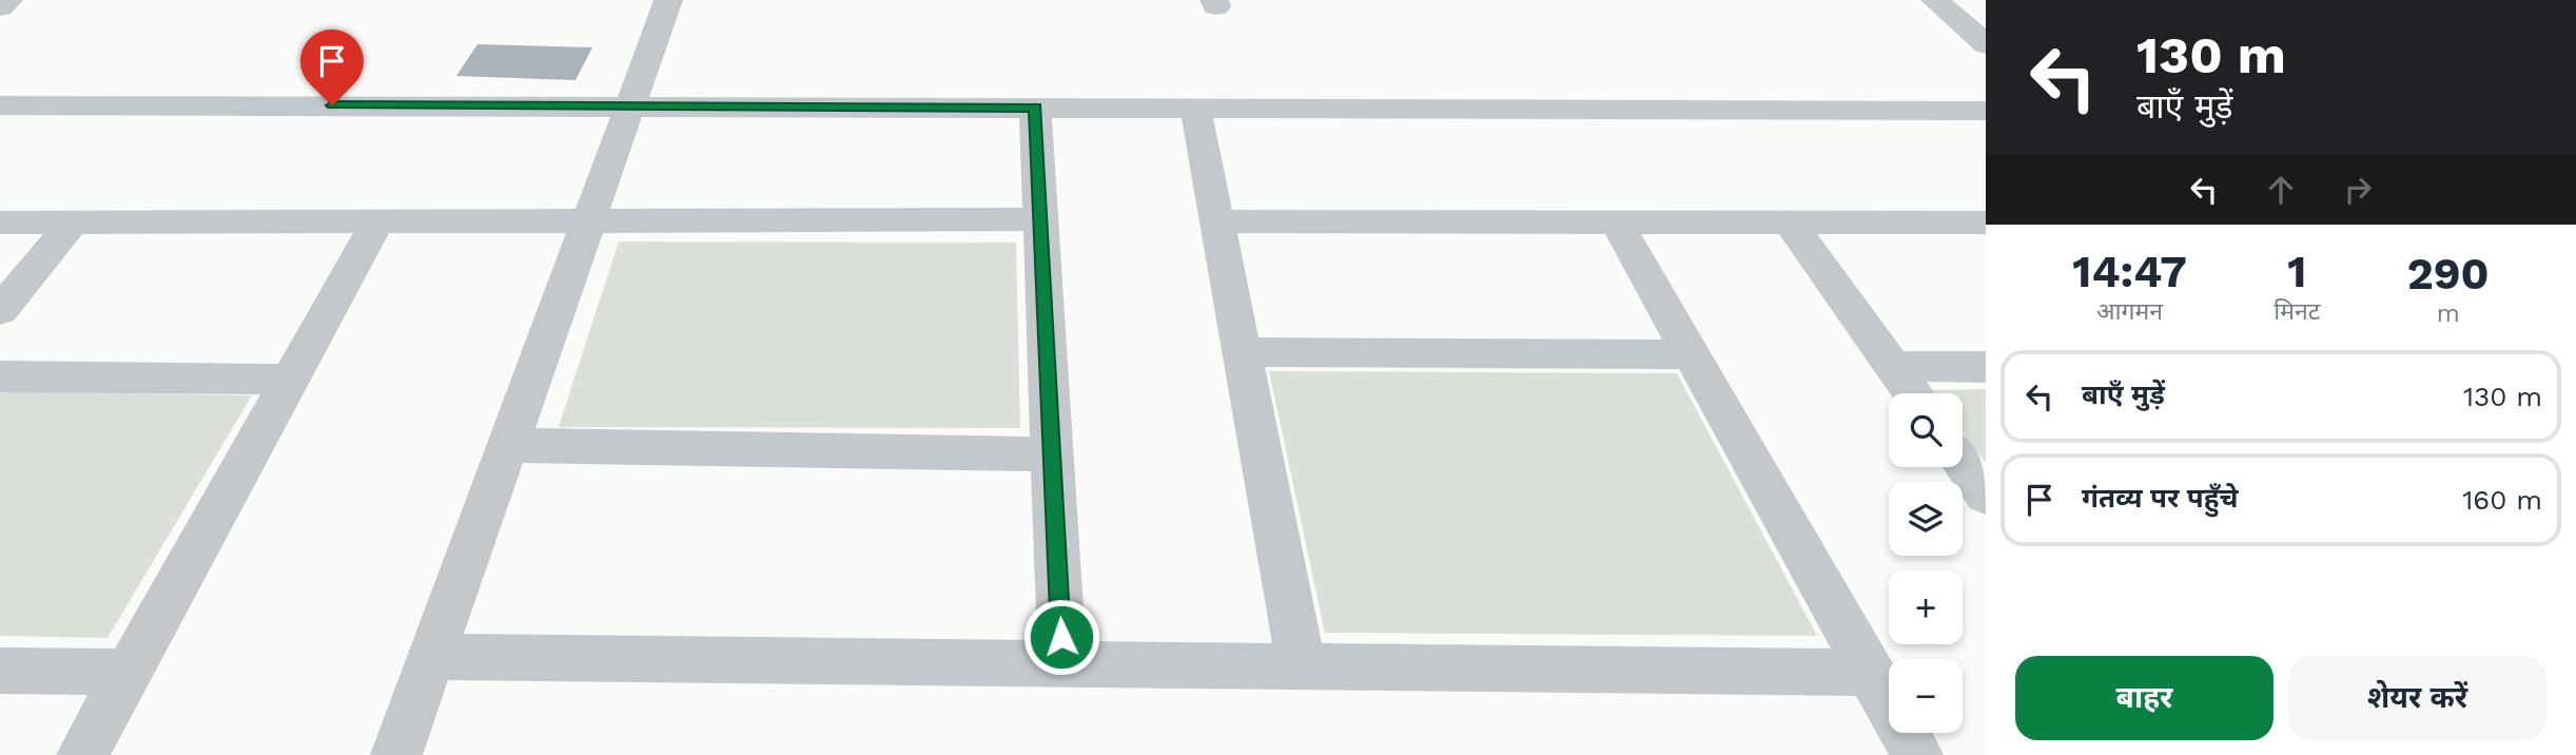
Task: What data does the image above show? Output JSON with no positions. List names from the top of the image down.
{
  "page": {
    "turn": ["130 m", "बाएँ मुड़ें"],
    "eta": [
      "14:47",
      "आगमन",
      "1",
      "मिनट",
      "290",
      "m"
    ],
    "list": [
      {
        "name": "बाएँ मुड़ें",
        "value": "130 m"
      },
      {
        "name": "गंतव्य पर पहुँचे",
        "value": "160 m"
      }
    ],
    "map_buttons": ["+", "−"],
    "buttons": ["बाहर", "शेयर करें"]
  }
}
